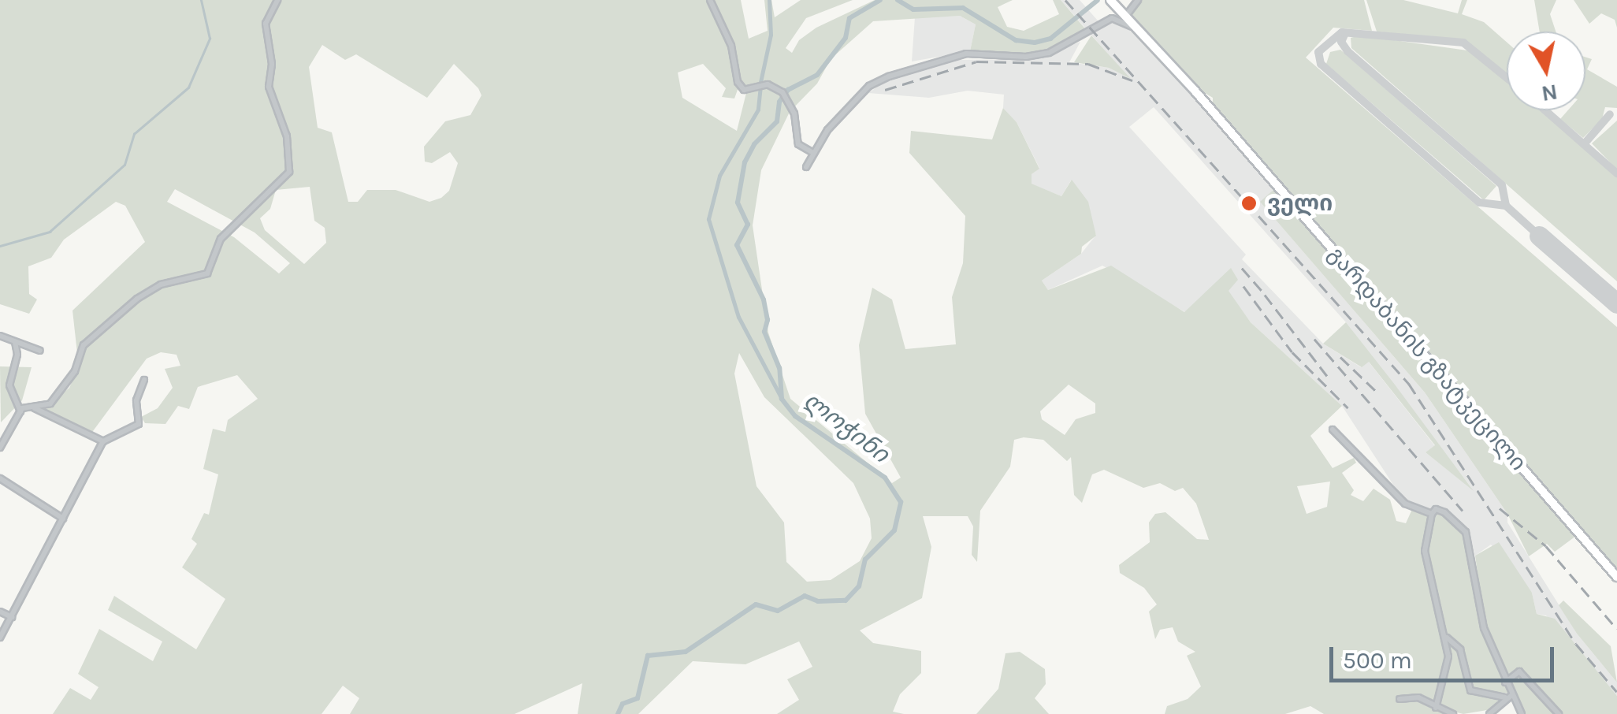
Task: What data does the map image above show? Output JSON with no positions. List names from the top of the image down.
{
  "streets": {
    "main road": ["გარდაბანის გზატკეცილი"]
  },
  "water": ["ლოჭინი"],
  "places": ["ველი"],
  "scale_bar": "500 m",
  "north": "bottom"
}
